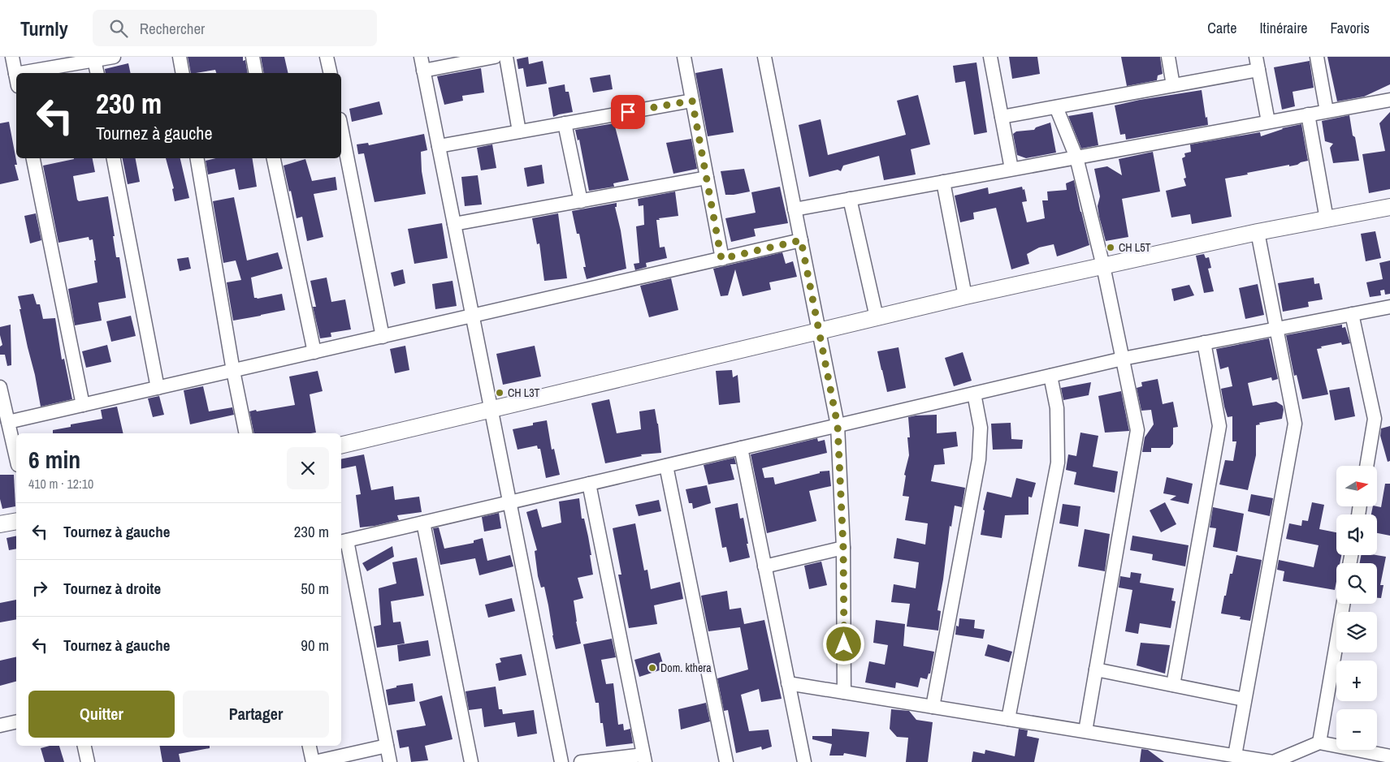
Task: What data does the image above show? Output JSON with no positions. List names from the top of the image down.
{
  "places": ["CH L5T", "CH L3T", "Dom. kthera"],
  "north": "right",
  "page": {
    "header": "Turnly",
    "search": "Rechercher",
    "nav": ["Carte", "Itinéraire", "Favoris"],
    "turn": ["230 m", "Tournez à gauche"],
    "heading": ["6 min", "410 m · 12:10"],
    "map_buttons": ["+", "−"],
    "list": [
      {
        "name": "Tournez à gauche",
        "value": "230 m"
      },
      {
        "name": "Tournez à droite",
        "value": "50 m"
      },
      {
        "name": "Tournez à gauche",
        "value": "90 m"
      }
    ],
    "buttons": ["Quitter", "Partager"]
  }
}
